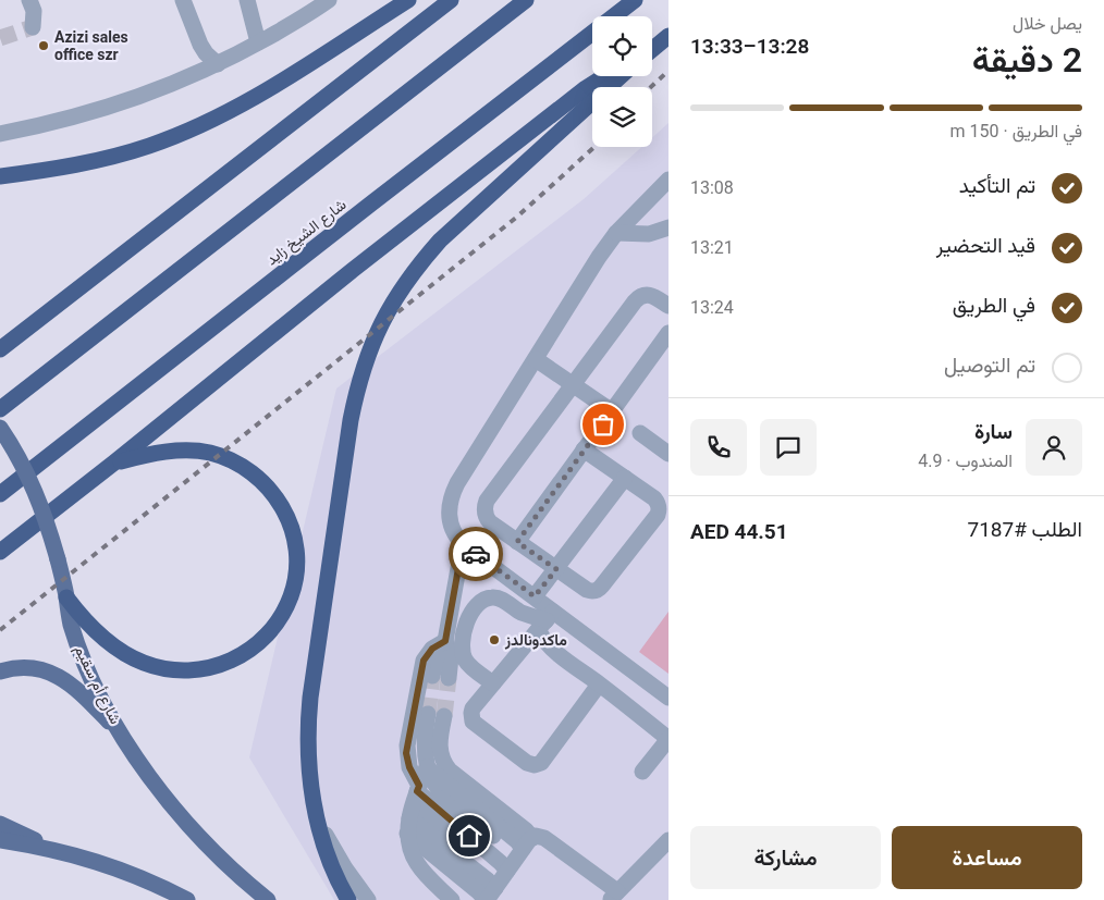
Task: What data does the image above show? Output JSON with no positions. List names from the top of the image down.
{
  "streets": {
    "highway": ["شارع الشيخ زايد"],
    "main road": ["شارع أم سقيم"]
  },
  "places": ["Azizi sales office szr", "ماكدونالدز"],
  "page": {
    "heading": ["2 دقيقة", "يصل خلال", "13:28–13:33"],
    "panel": [
      "سارة",
      "المندوب · 4.9",
      "الطلب #7187",
      "AED 44.51"
    ],
    "bar": "في الطريق · 150 m",
    "list": [
      ["تم التأكيد", "13:08"],
      ["قيد التحضير", "13:21"],
      ["في الطريق", "13:24"],
      "تم التوصيل"
    ],
    "buttons": ["مساعدة", "مشاركة"]
  }
}
